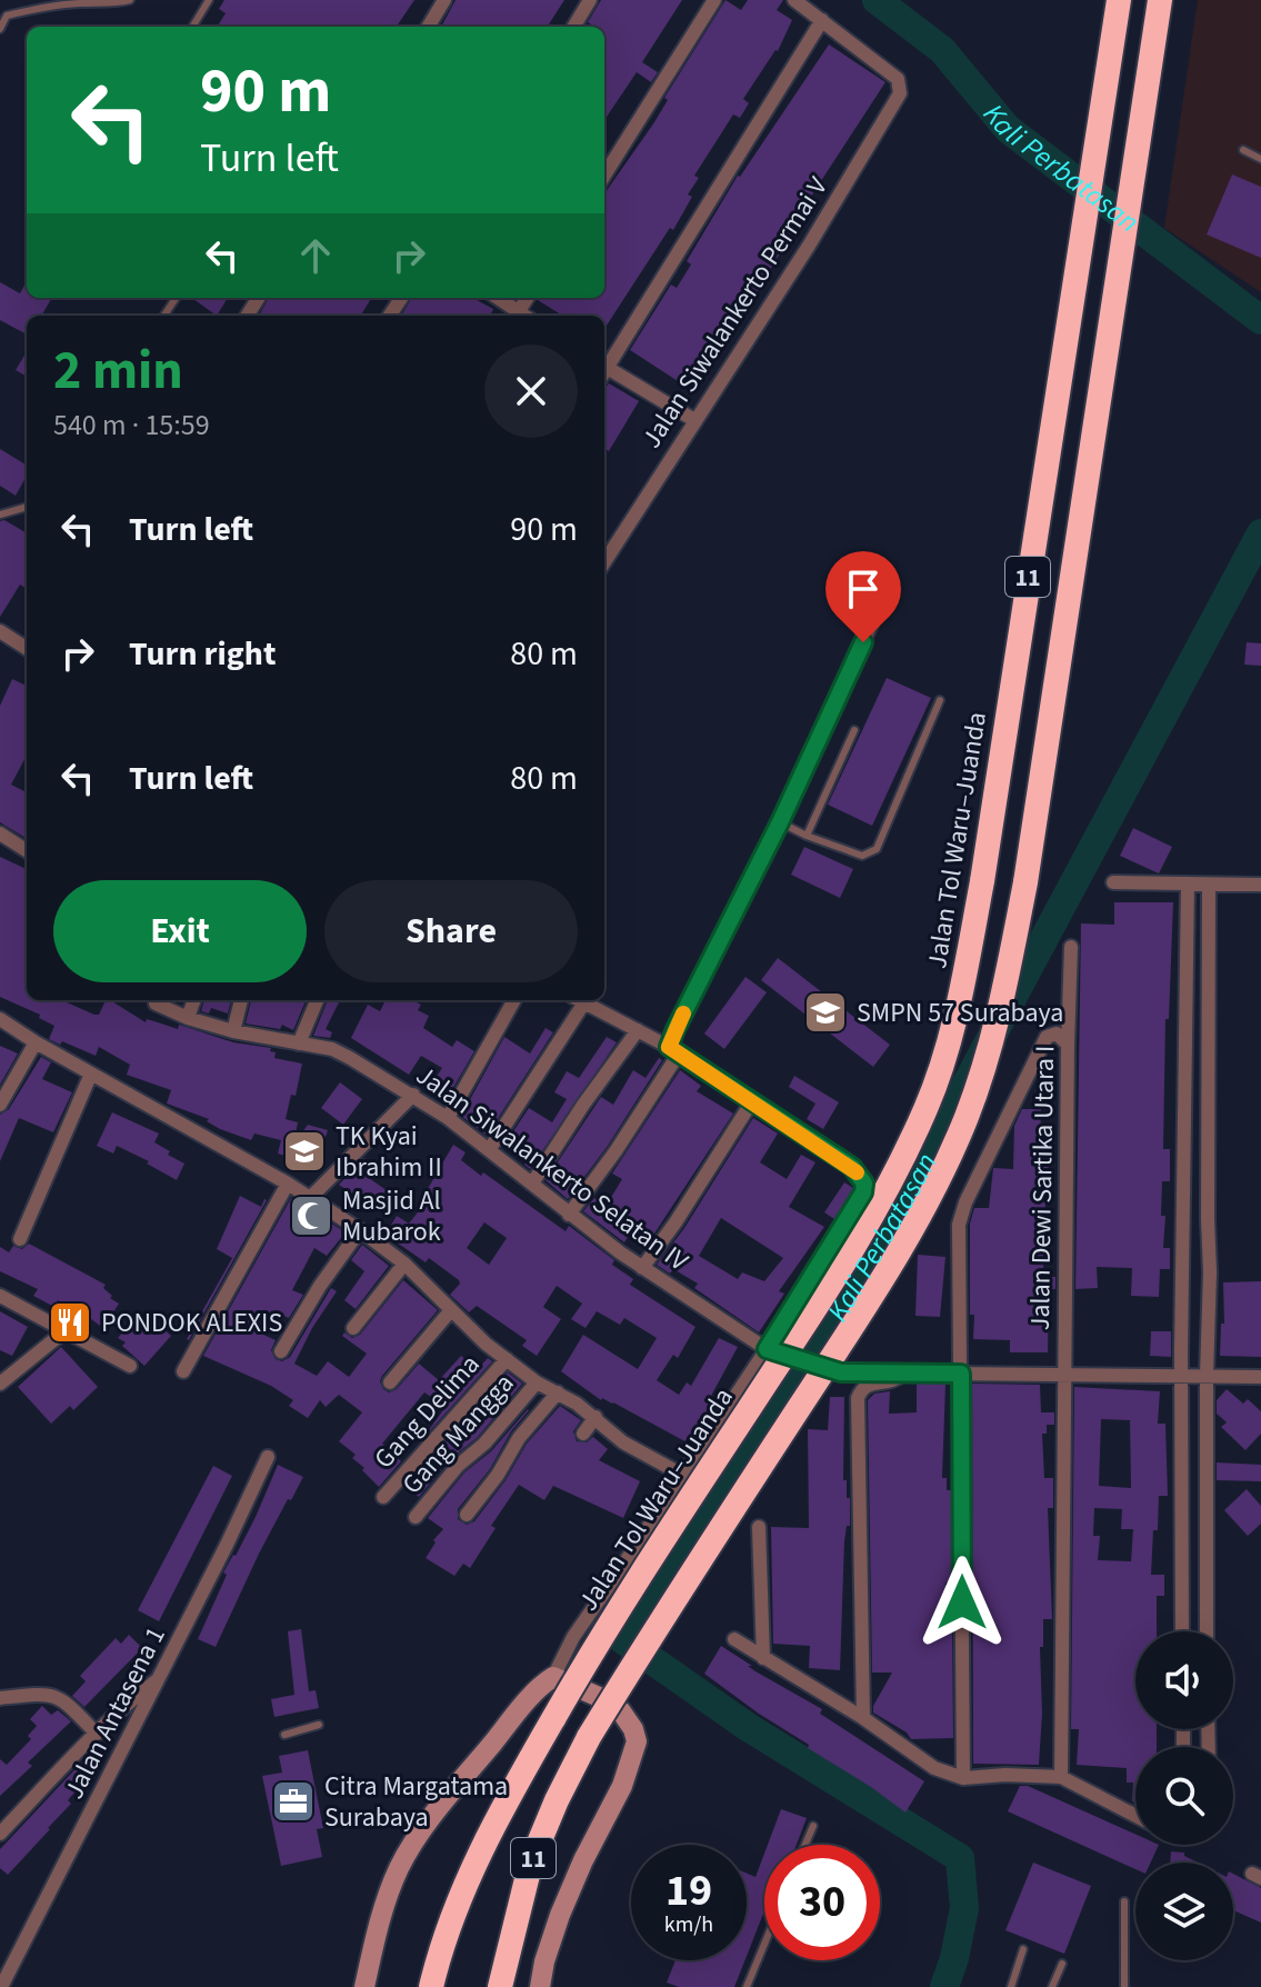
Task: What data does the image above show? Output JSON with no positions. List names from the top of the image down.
{
  "streets": {
    "highway": ["11", "Jalan Tol Waru–Juanda"],
    "street": [
      "Jalan Siwalankerto Permai V",
      "Jalan Siwalankerto Selatan IV",
      "Jalan Dewi Sartika Utara I",
      "Gang Delima",
      "Gang Mangga",
      "Jalan Antasena 1"
    ]
  },
  "crossings": [
    ["Jalan Siwalankerto Selatan IV", "Jalan Dewi Sartika Utara I"]
  ],
  "water": ["Kali Perbatasan"],
  "places": {
    "school or university": ["SMPN 57 Surabaya", "TK Kyai Ibrahim II"],
    "mosque": ["Masjid Al Mubarok"],
    "restaurant": ["PONDOK ALEXIS"],
    "office": ["Citra Margatama Surabaya"]
  },
  "page": {
    "turn": ["90 m", "Turn left"],
    "heading": ["2 min", "540 m · 15:59"],
    "list": [
      {
        "name": "Turn left",
        "value": "90 m"
      },
      {
        "name": "Turn right",
        "value": "80 m"
      },
      {
        "name": "Turn left",
        "value": "80 m"
      }
    ],
    "buttons": ["Exit", "Share"],
    "speed": "19 km/h",
    "limit": "30"
  }
}
